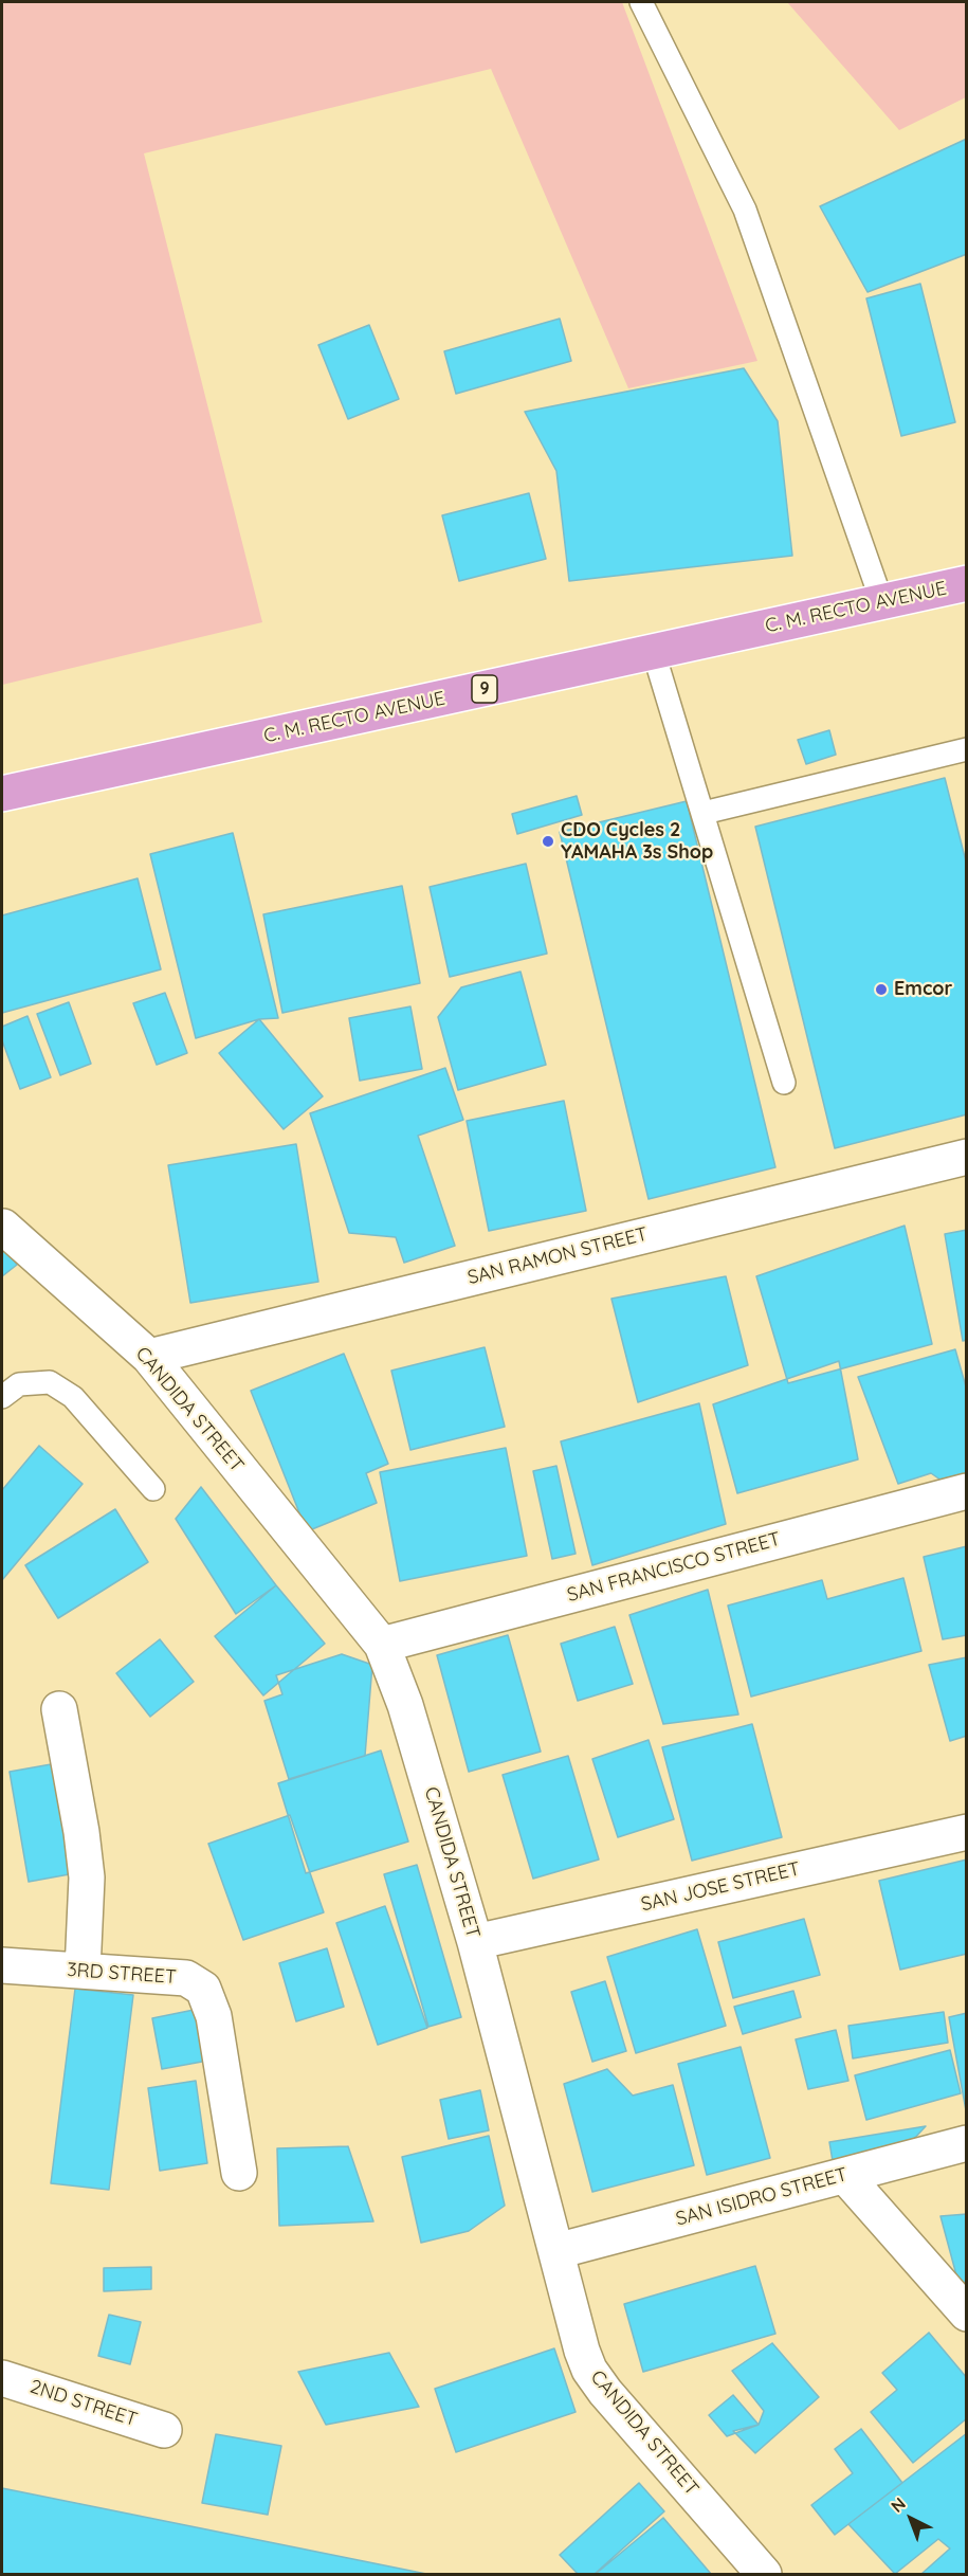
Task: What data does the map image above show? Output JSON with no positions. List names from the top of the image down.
{
  "streets": {
    "highway": ["C. M. RECTO AVENUE", "9"],
    "street": [
      "SAN RAMON STREET",
      "CANDIDA STREET",
      "SAN FRANCISCO STREET",
      "SAN JOSE STREET",
      "3RD STREET",
      "SAN ISIDRO STREET",
      "2ND STREET"
    ]
  },
  "crossings": [
    ["SAN RAMON STREET", "CANDIDA STREET"],
    ["CANDIDA STREET", "SAN FRANCISCO STREET"],
    ["CANDIDA STREET", "SAN JOSE STREET"],
    ["CANDIDA STREET", "SAN ISIDRO STREET"]
  ],
  "places": ["CDO Cycles 2 YAMAHA 3s Shop", "Emcor"],
  "north": "top left"
}
